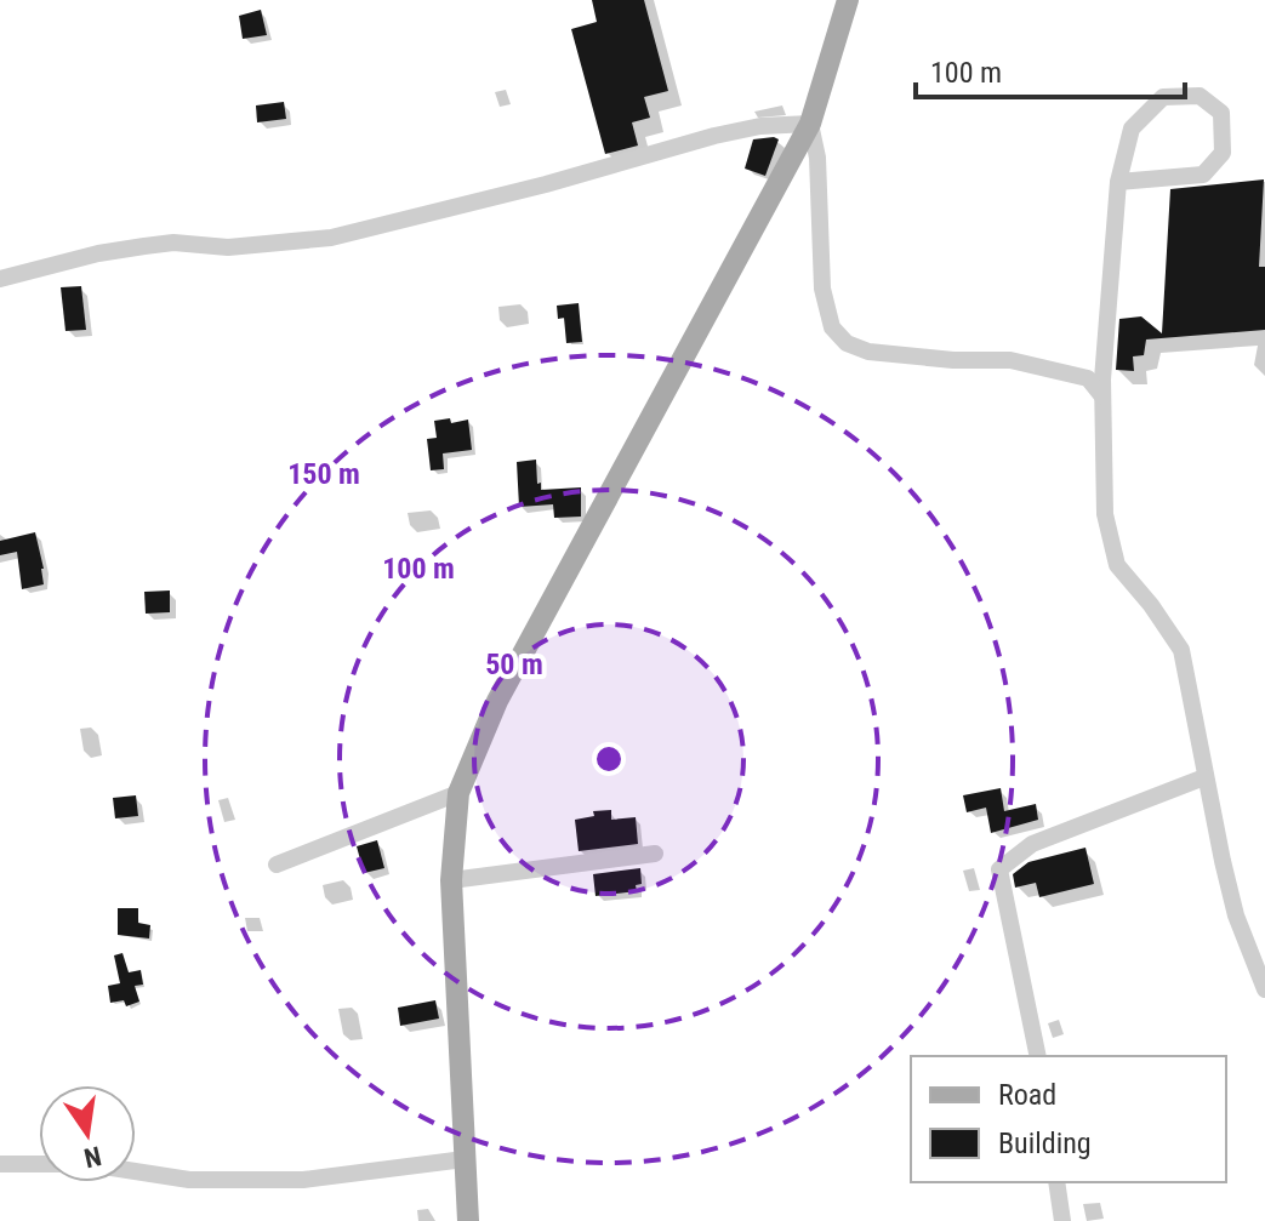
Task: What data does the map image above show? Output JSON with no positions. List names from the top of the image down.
{
  "legend": ["Road", "Building"],
  "scale_bar": "100 m",
  "north": "bottom",
  "rings": ["150 m", "100 m", "50 m"]
}
